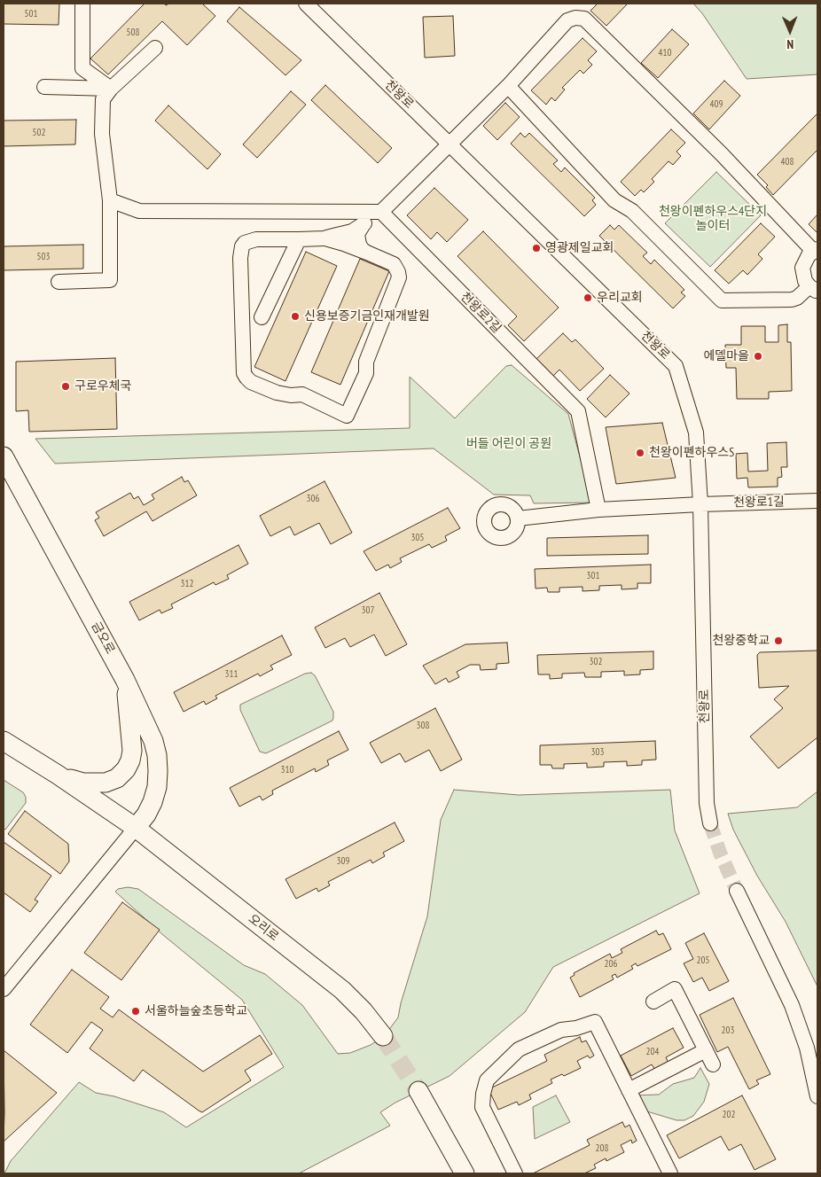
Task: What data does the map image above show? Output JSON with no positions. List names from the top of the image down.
{
  "streets": {
    "main road": ["금오로", "오리로"],
    "street": ["천왕로", "천왕로2길", "천왕로1길"]
  },
  "crossings": [
    ["천왕로", "천왕로1길"],
    ["금오로", "오리로"]
  ],
  "parks": ["천왕이펜하우스4단지 놀이터", "버들 어린이 공원"],
  "places": [
    "영광제일교회",
    "우리교회",
    "신용보증기금인재개발원",
    "에델마을",
    "구로우체국",
    "천왕이펜하우스S",
    "천왕중학교",
    "서울하늘숲초등학교"
  ],
  "house_numbers": [
    "501",
    "508",
    "410",
    "409",
    "502",
    "408",
    "503",
    "306",
    "305",
    "301",
    "312",
    "307",
    "302",
    "311",
    "308",
    "303",
    "310",
    "309",
    "205",
    "206",
    "203",
    "204",
    "202",
    "208"
  ],
  "north": "bottom"
}
